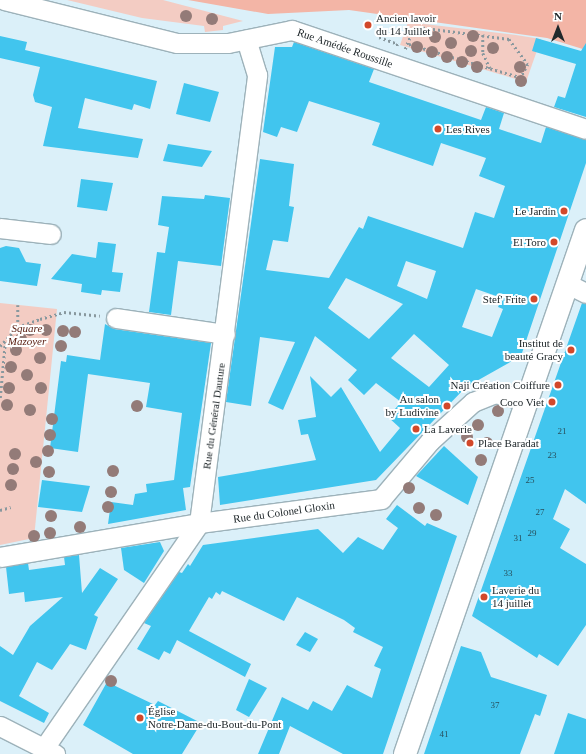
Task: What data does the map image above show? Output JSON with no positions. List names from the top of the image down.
{
  "streets": {
    "street": ["Rue Amédée Roussille", "Rue du Général Dauture", "Rue du Colonel Gloxin"]
  },
  "crossings": [
    ["Rue Amédée Roussille", "Rue du Général Dauture"],
    ["Rue du Général Dauture", "Rue du Colonel Gloxin"]
  ],
  "parks": ["Square Mazoyer"],
  "places": [
    "Ancien lavoir du 14 Juillet",
    "Les Rives",
    "Le Jardin",
    "El Toro",
    "Stef' Frite",
    "Institut de beauté Gracy",
    "Naji Création Coiffure",
    "Coco Viet",
    "Au salon by Ludivine",
    "La Laverie",
    "Place Baradat",
    "Laverie du 14 juillet",
    "Église Notre-Dame-du-Bout-du-Pont"
  ],
  "house_numbers": [
    "21",
    "23",
    "25",
    "27",
    "29",
    "31",
    "33",
    "37",
    "41"
  ],
  "north": "top"
}
